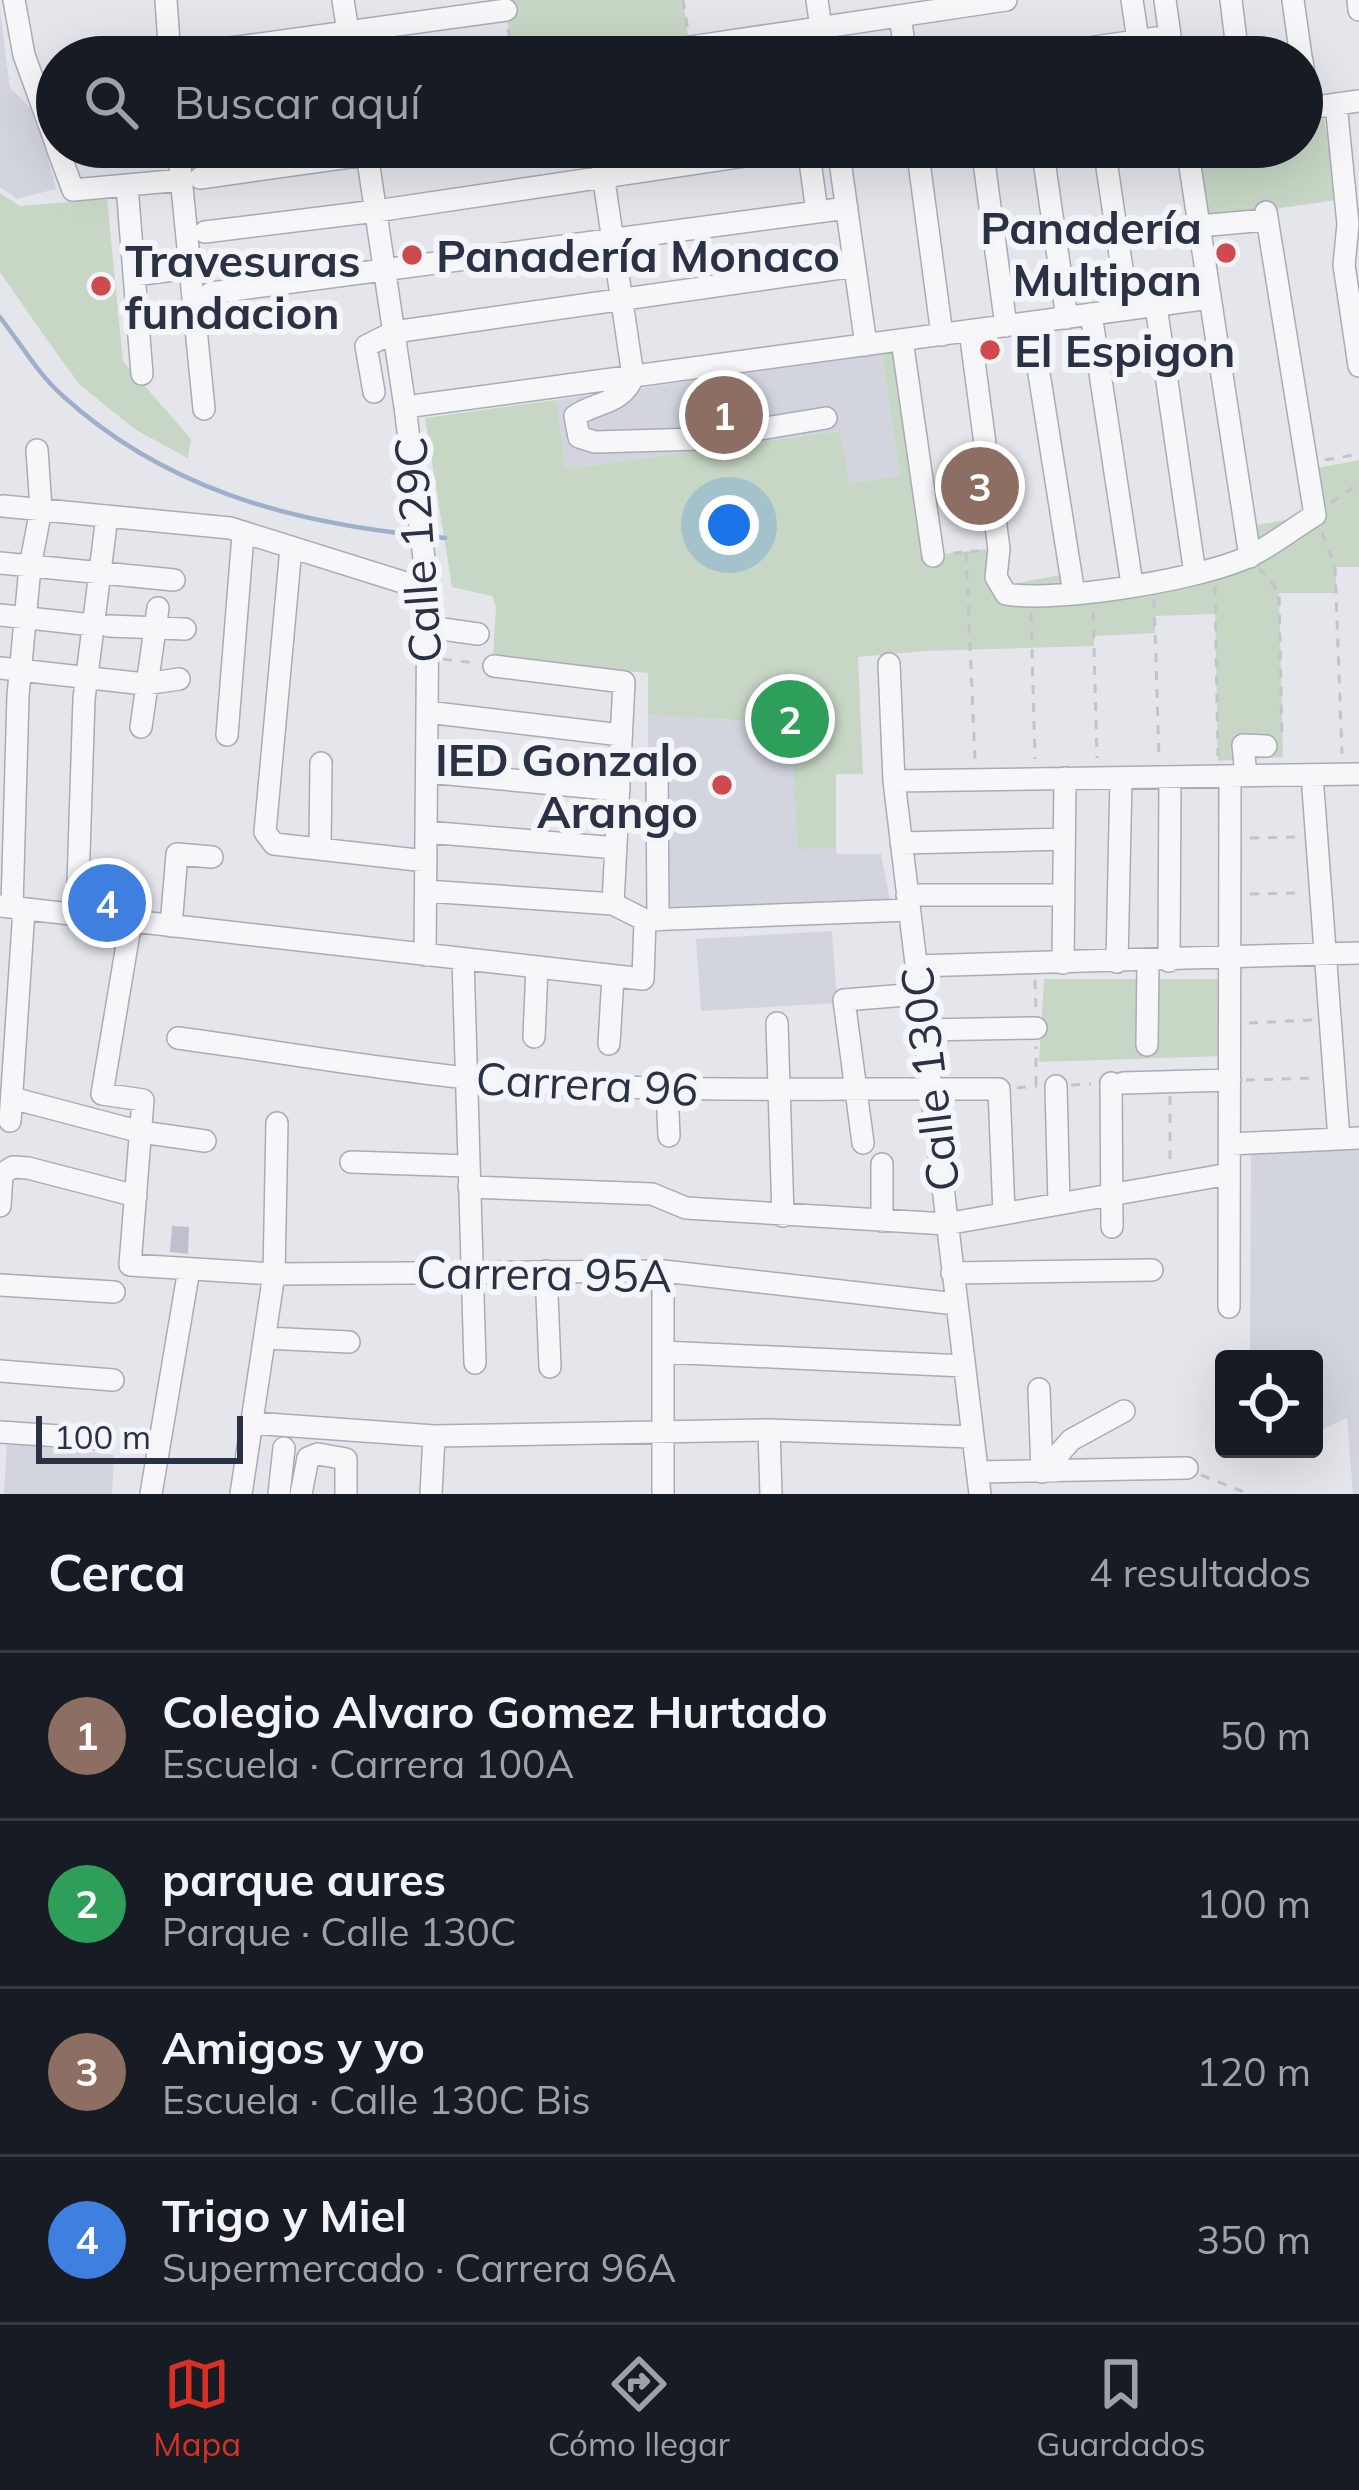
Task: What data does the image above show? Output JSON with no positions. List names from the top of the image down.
{
  "streets": {
    "street": [
      "Calle 129C",
      "Calle 130C",
      "Carrera 96",
      "Carrera 95A"
    ]
  },
  "crossings": [
    ["Calle 130C", "Carrera 96"],
    ["Calle 130C", "Carrera 95A"]
  ],
  "places": [
    "Panadería Multipan",
    "Panadería Monaco",
    "Travesuras fundacion",
    "El Espigon",
    "IED Gonzalo Arango"
  ],
  "scale_bar": "100 m",
  "page": {
    "search": "Buscar aquí",
    "pins": [
      "1",
      "3",
      "2",
      "4"
    ],
    "scale": "100 m",
    "heading": ["Cerca", "4 resultados"],
    "list": [
      {
        "mark": "1",
        "name": "Colegio Alvaro Gomez Hurtado",
        "note": "Escuela · Carrera 100A",
        "value": "50 m"
      },
      {
        "mark": "2",
        "name": "parque aures",
        "note": "Parque · Calle 130C",
        "value": "100 m"
      },
      {
        "mark": "3",
        "name": "Amigos y yo",
        "note": "Escuela · Calle 130C Bis",
        "value": "120 m"
      },
      {
        "mark": "4",
        "name": "Trigo y Miel",
        "note": "Supermercado · Carrera 96A",
        "value": "350 m"
      }
    ],
    "nav": ["Mapa", "Cómo llegar", "Guardados"]
  }
}
